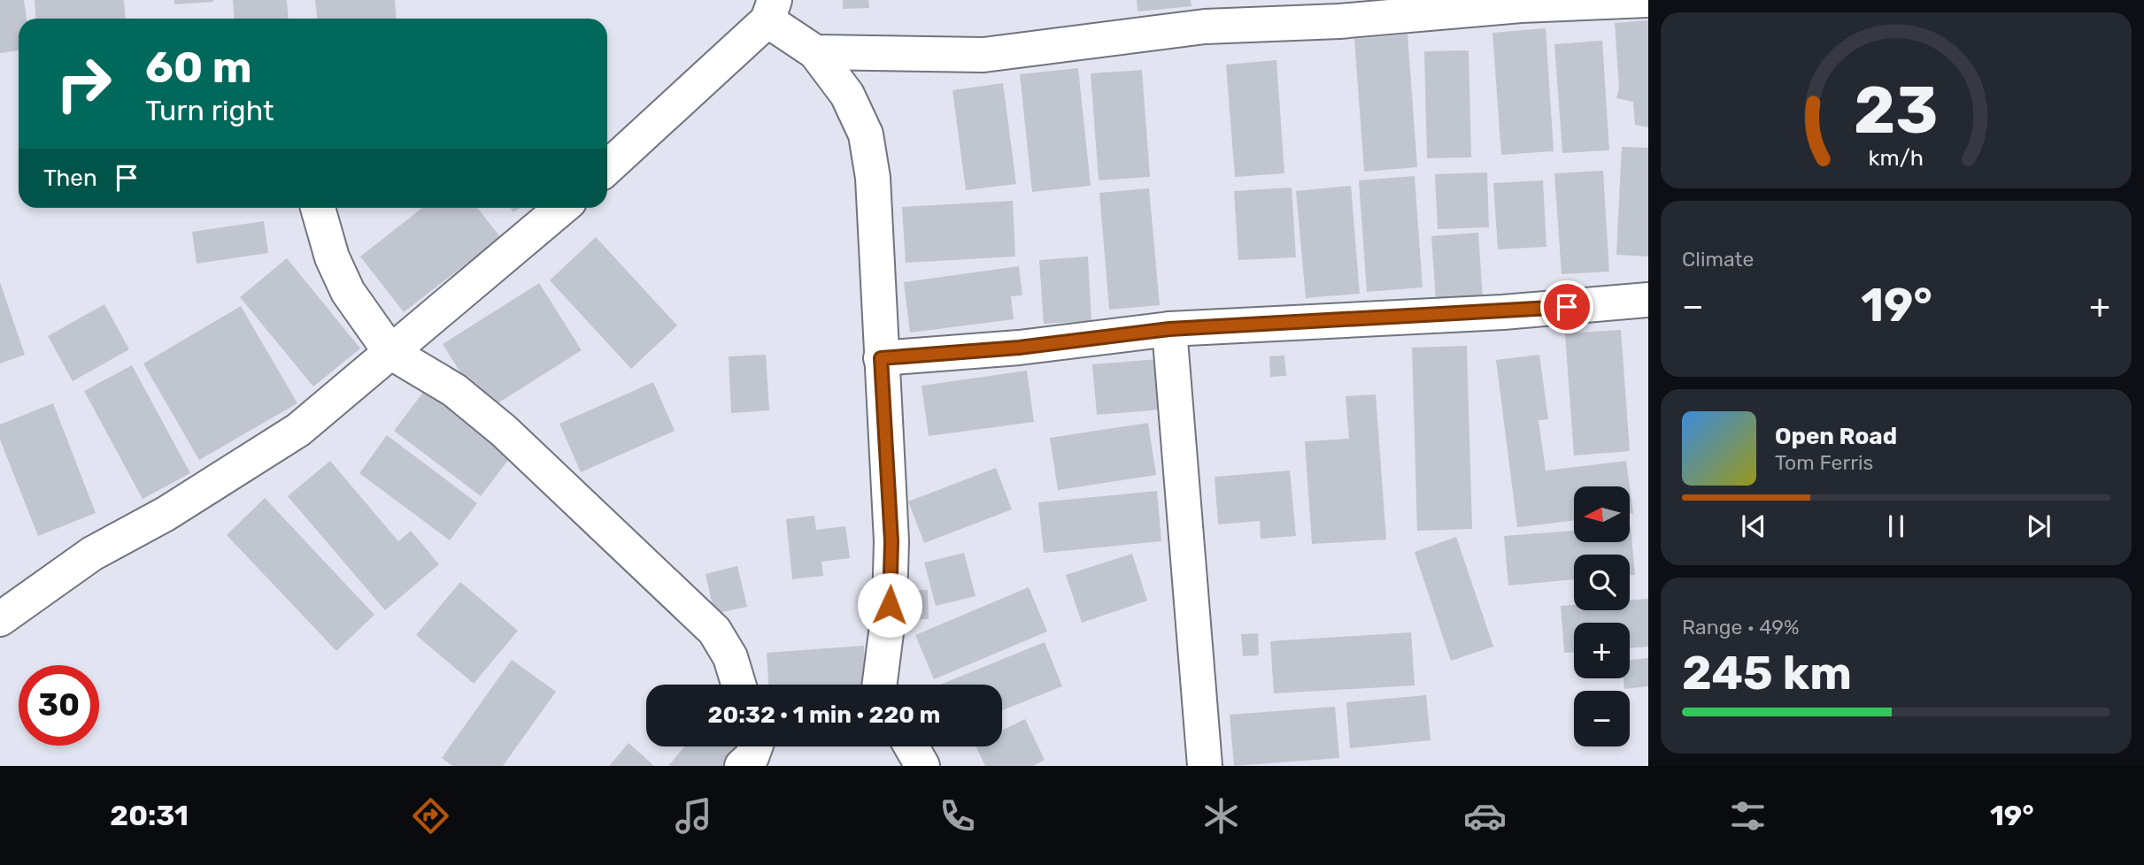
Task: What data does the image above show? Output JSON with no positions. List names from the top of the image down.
{
  "north": "left",
  "page": {
    "turn": ["60 m", "Turn right"],
    "then": "Then",
    "tile": [
      "Climate",
      ["Range · 49%", "245 km"]
    ],
    "heat": ["−", "19°", "+"],
    "song": ["Open Road", "Tom Ferris"],
    "map_buttons": ["+", "−"],
    "limit": "30",
    "trip": "20:32 · 1 min · 220 m",
    "tabs": ["20:31", "19°"],
    "gauge": ["23", "km/h"]
  }
}
